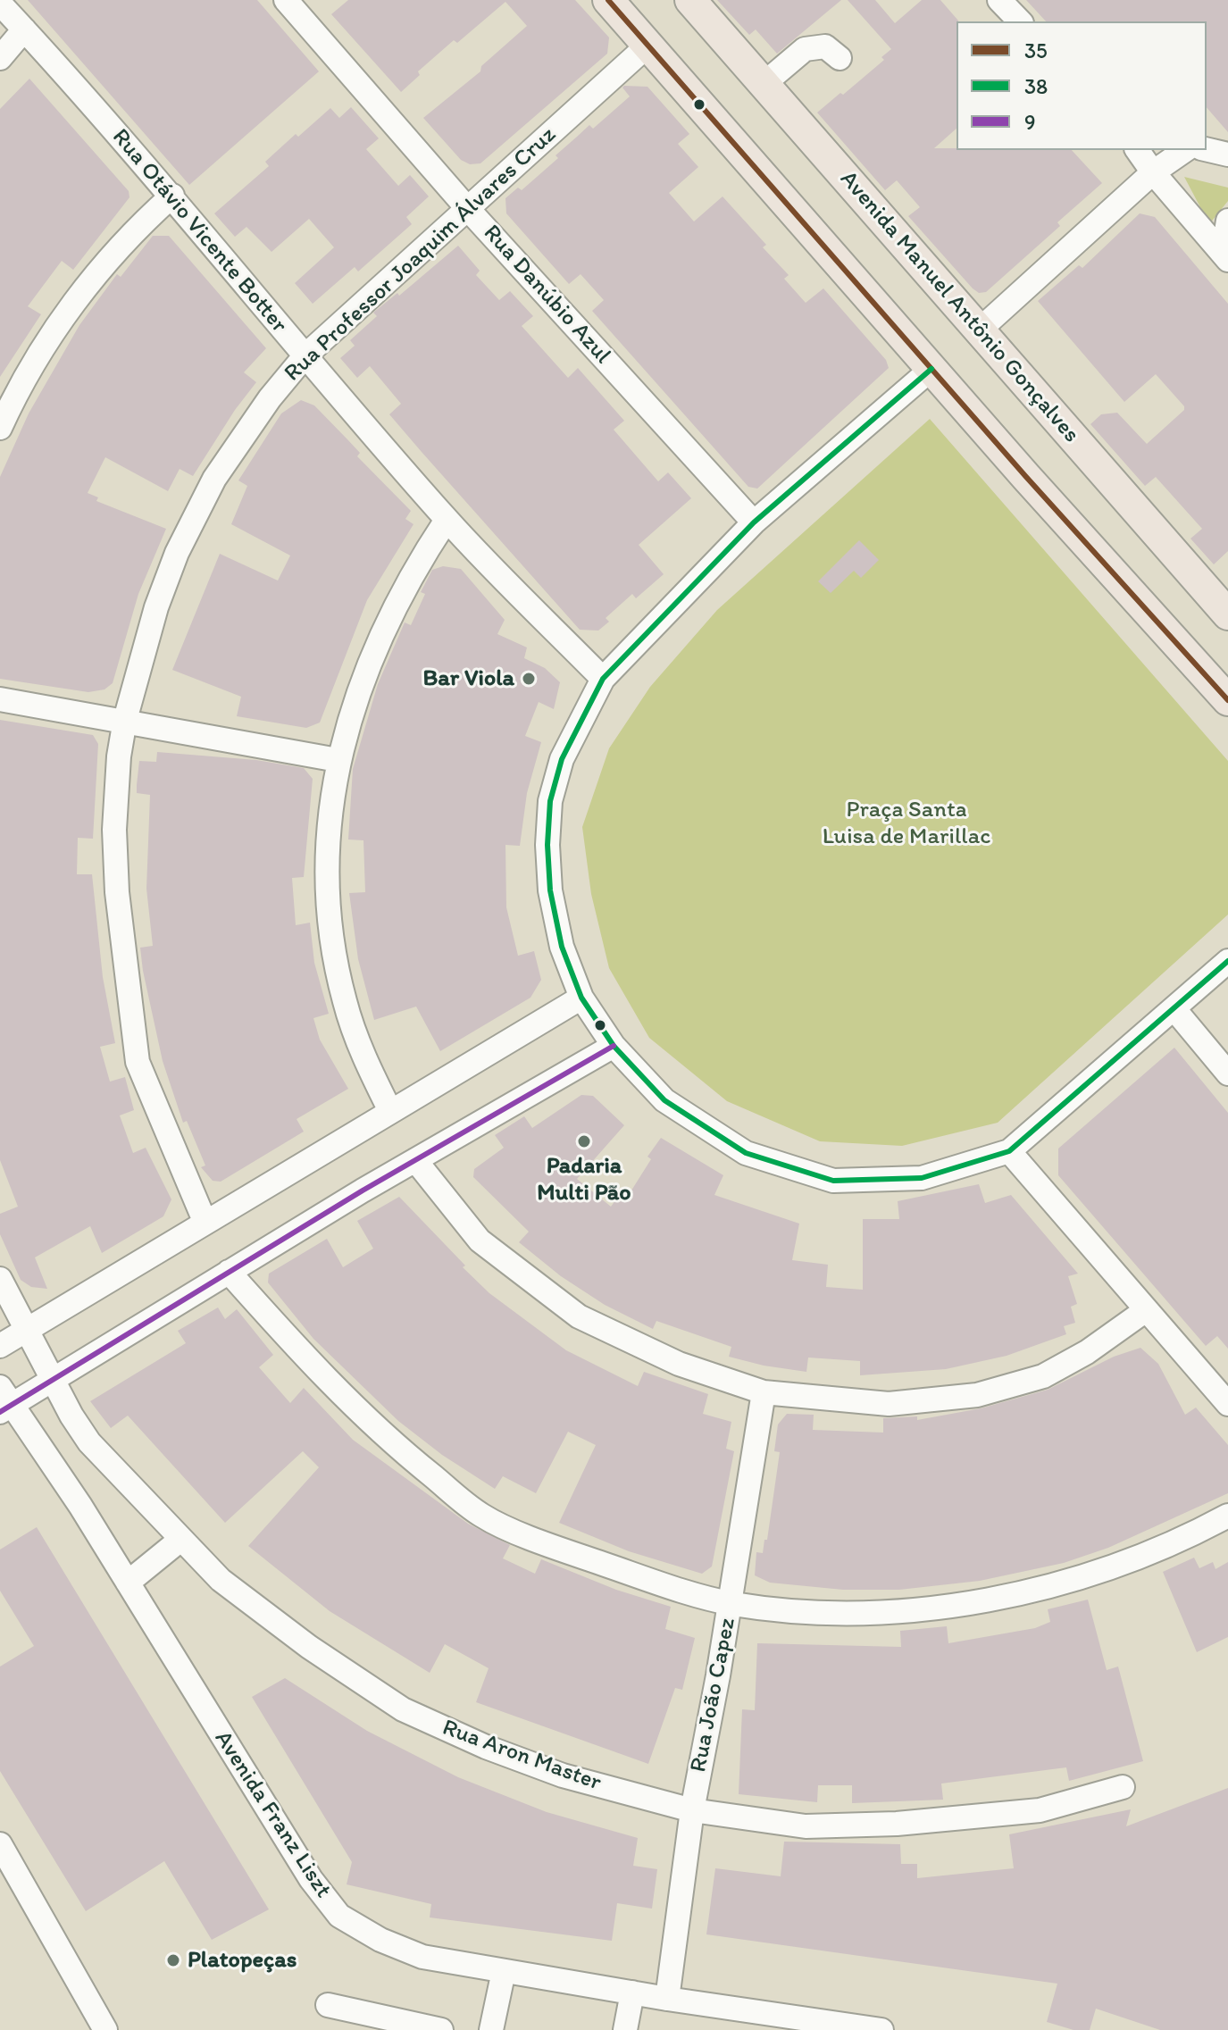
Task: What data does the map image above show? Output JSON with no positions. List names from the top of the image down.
{
  "streets": {
    "main road": ["Avenida Manuel Antônio Gonçalves"],
    "street": [
      "Rua Otávio Vicente Botter",
      "Rua Professor Joaquim Álvares Cruz",
      "Rua Danúbio Azul",
      "Rua João Capez",
      "Rua Aron Master",
      "Avenida Franz Liszt"
    ]
  },
  "crossings": [
    ["Rua Otávio Vicente Botter", "Rua Professor Joaquim Álvares Cruz"],
    ["Rua Professor Joaquim Álvares Cruz", "Rua Danúbio Azul"],
    ["Rua João Capez", "Rua Aron Master"],
    ["Rua João Capez", "Avenida Franz Liszt"]
  ],
  "parks": ["Praça Santa Luisa de Marillac"],
  "places": ["Bar Viola", "Padaria Multi Pão", "Platopeças"],
  "lines": ["transit line 35", "transit line 38", "transit line 9"],
  "legend": ["35", "38", "9"]
}
